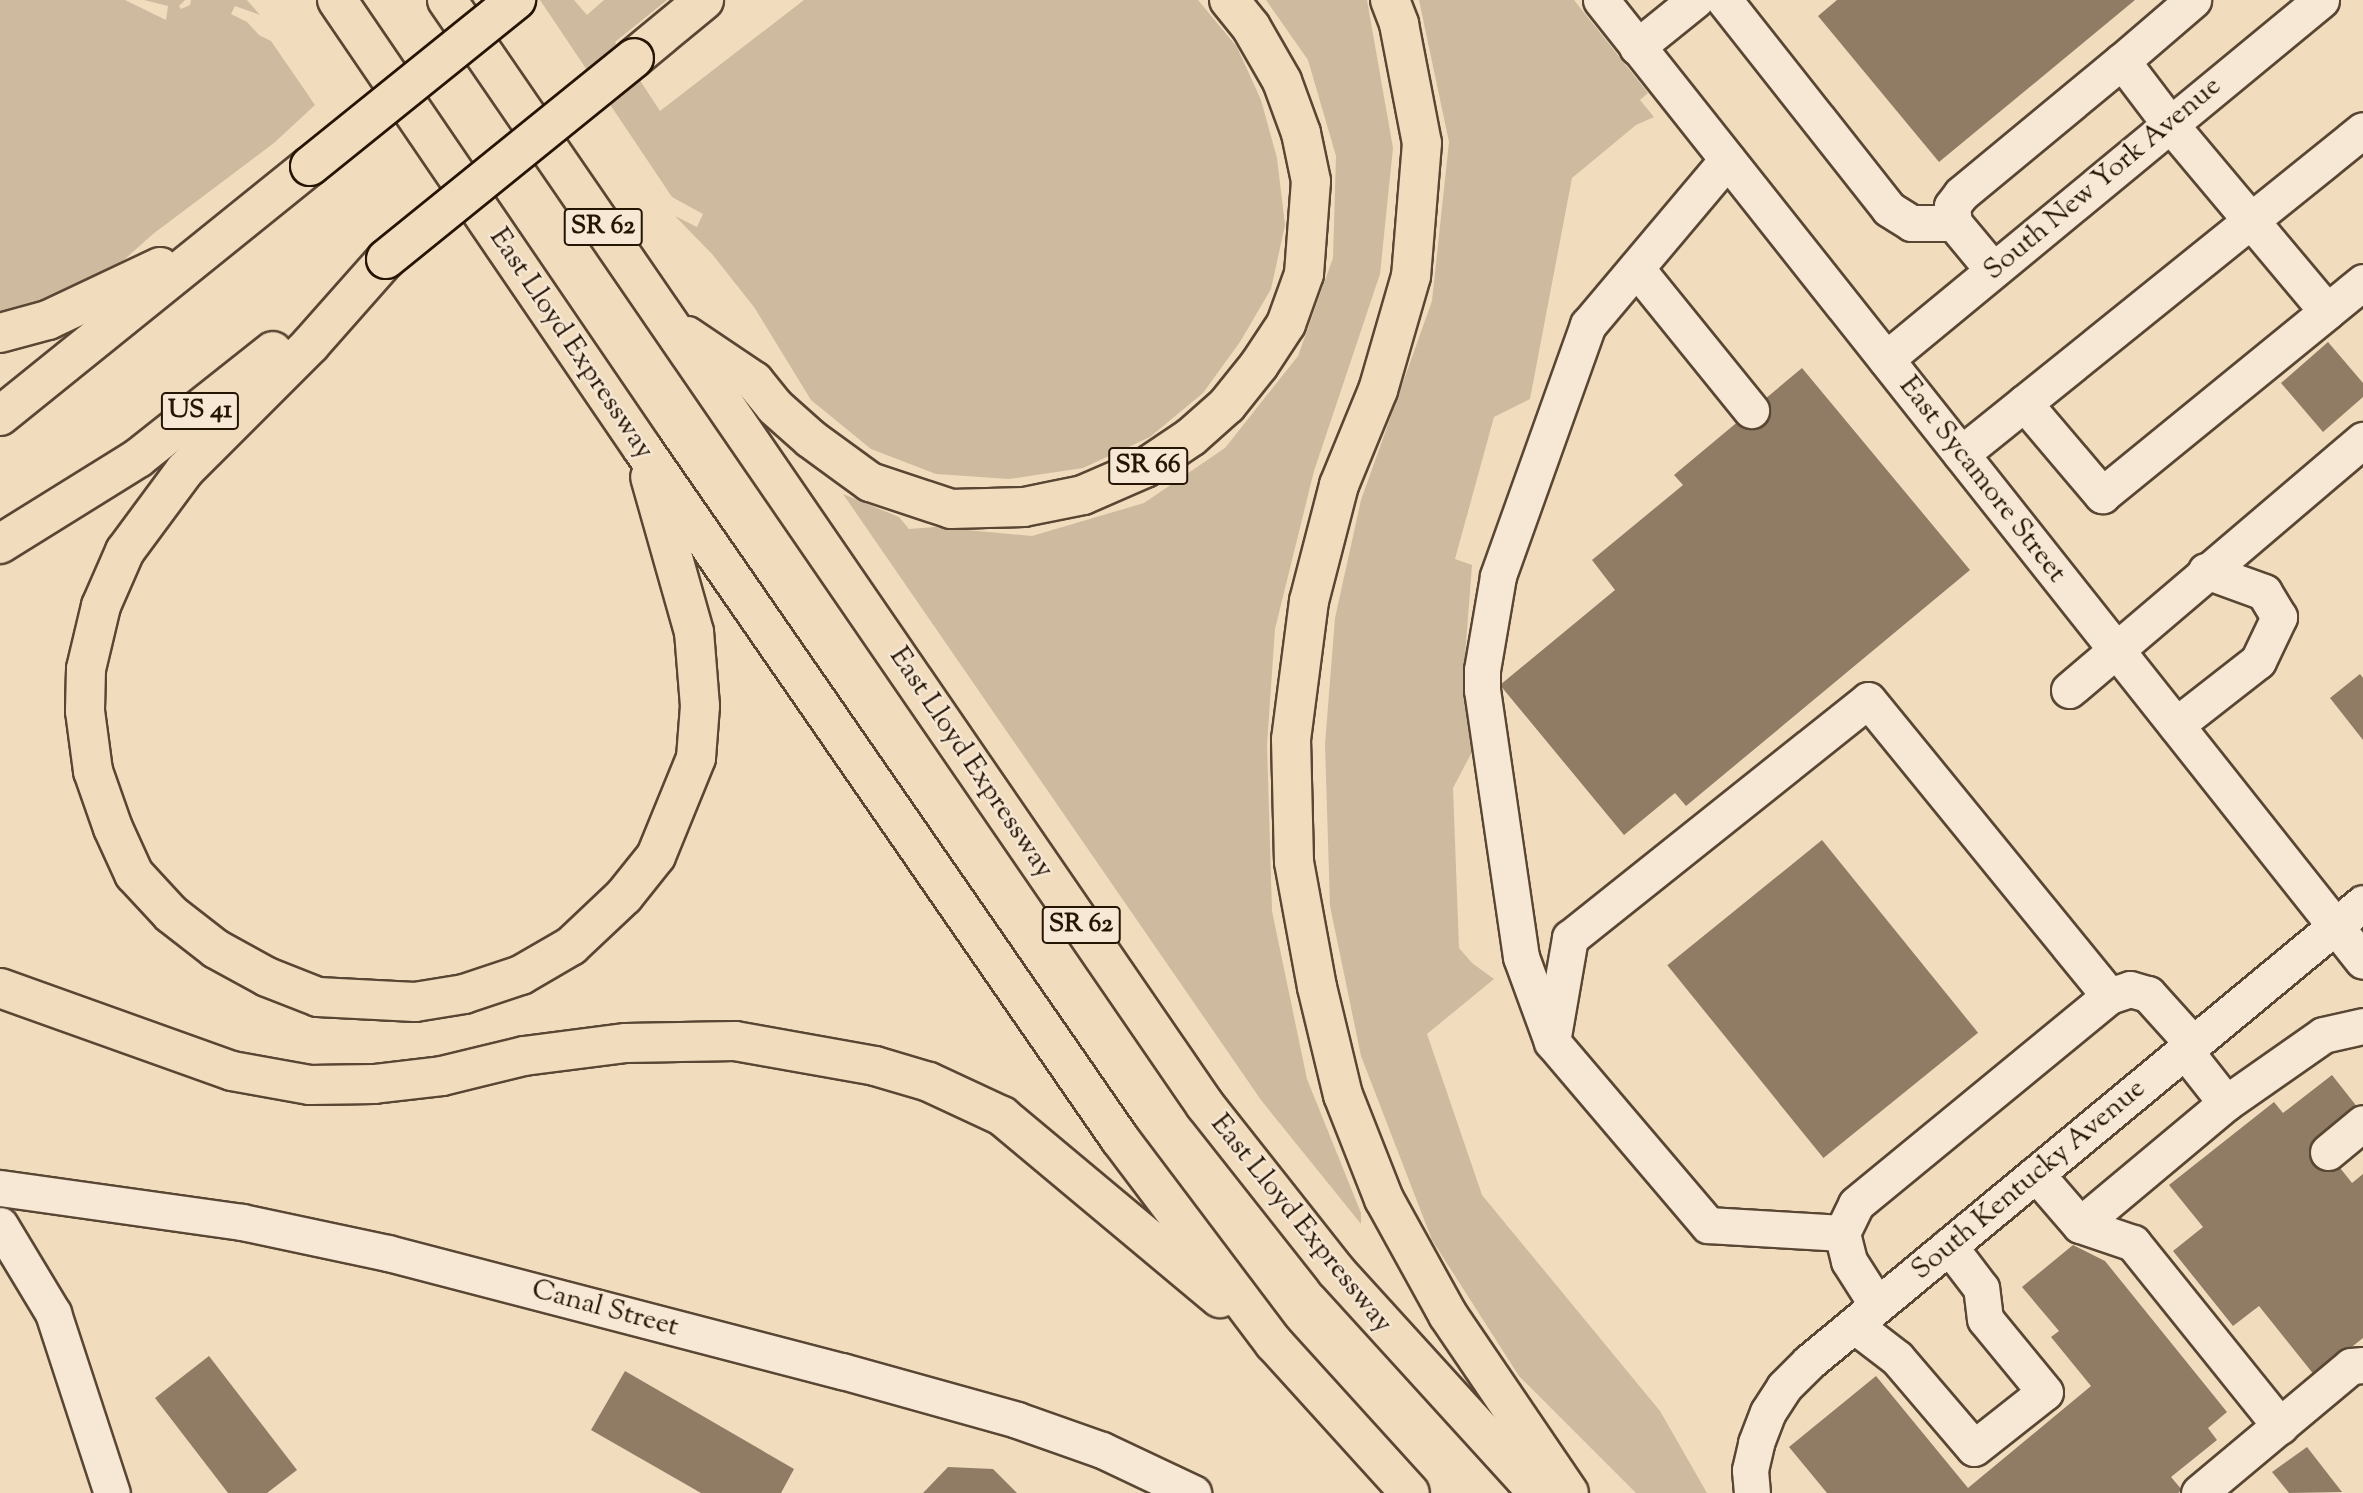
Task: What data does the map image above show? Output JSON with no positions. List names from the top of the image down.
{
  "streets": {
    "highway": [
      "SR 62",
      "East Lloyd Expressway",
      "US 41",
      "SR 66"
    ],
    "street": [
      "South New York Avenue",
      "East Sycamore Street",
      "South Kentucky Avenue",
      "Canal Street"
    ]
  },
  "crossings": [
    ["South New York Avenue", "East Sycamore Street"],
    ["East Lloyd Expressway", "SR 66"],
    ["East Sycamore Street", "South Kentucky Avenue"]
  ]
}
